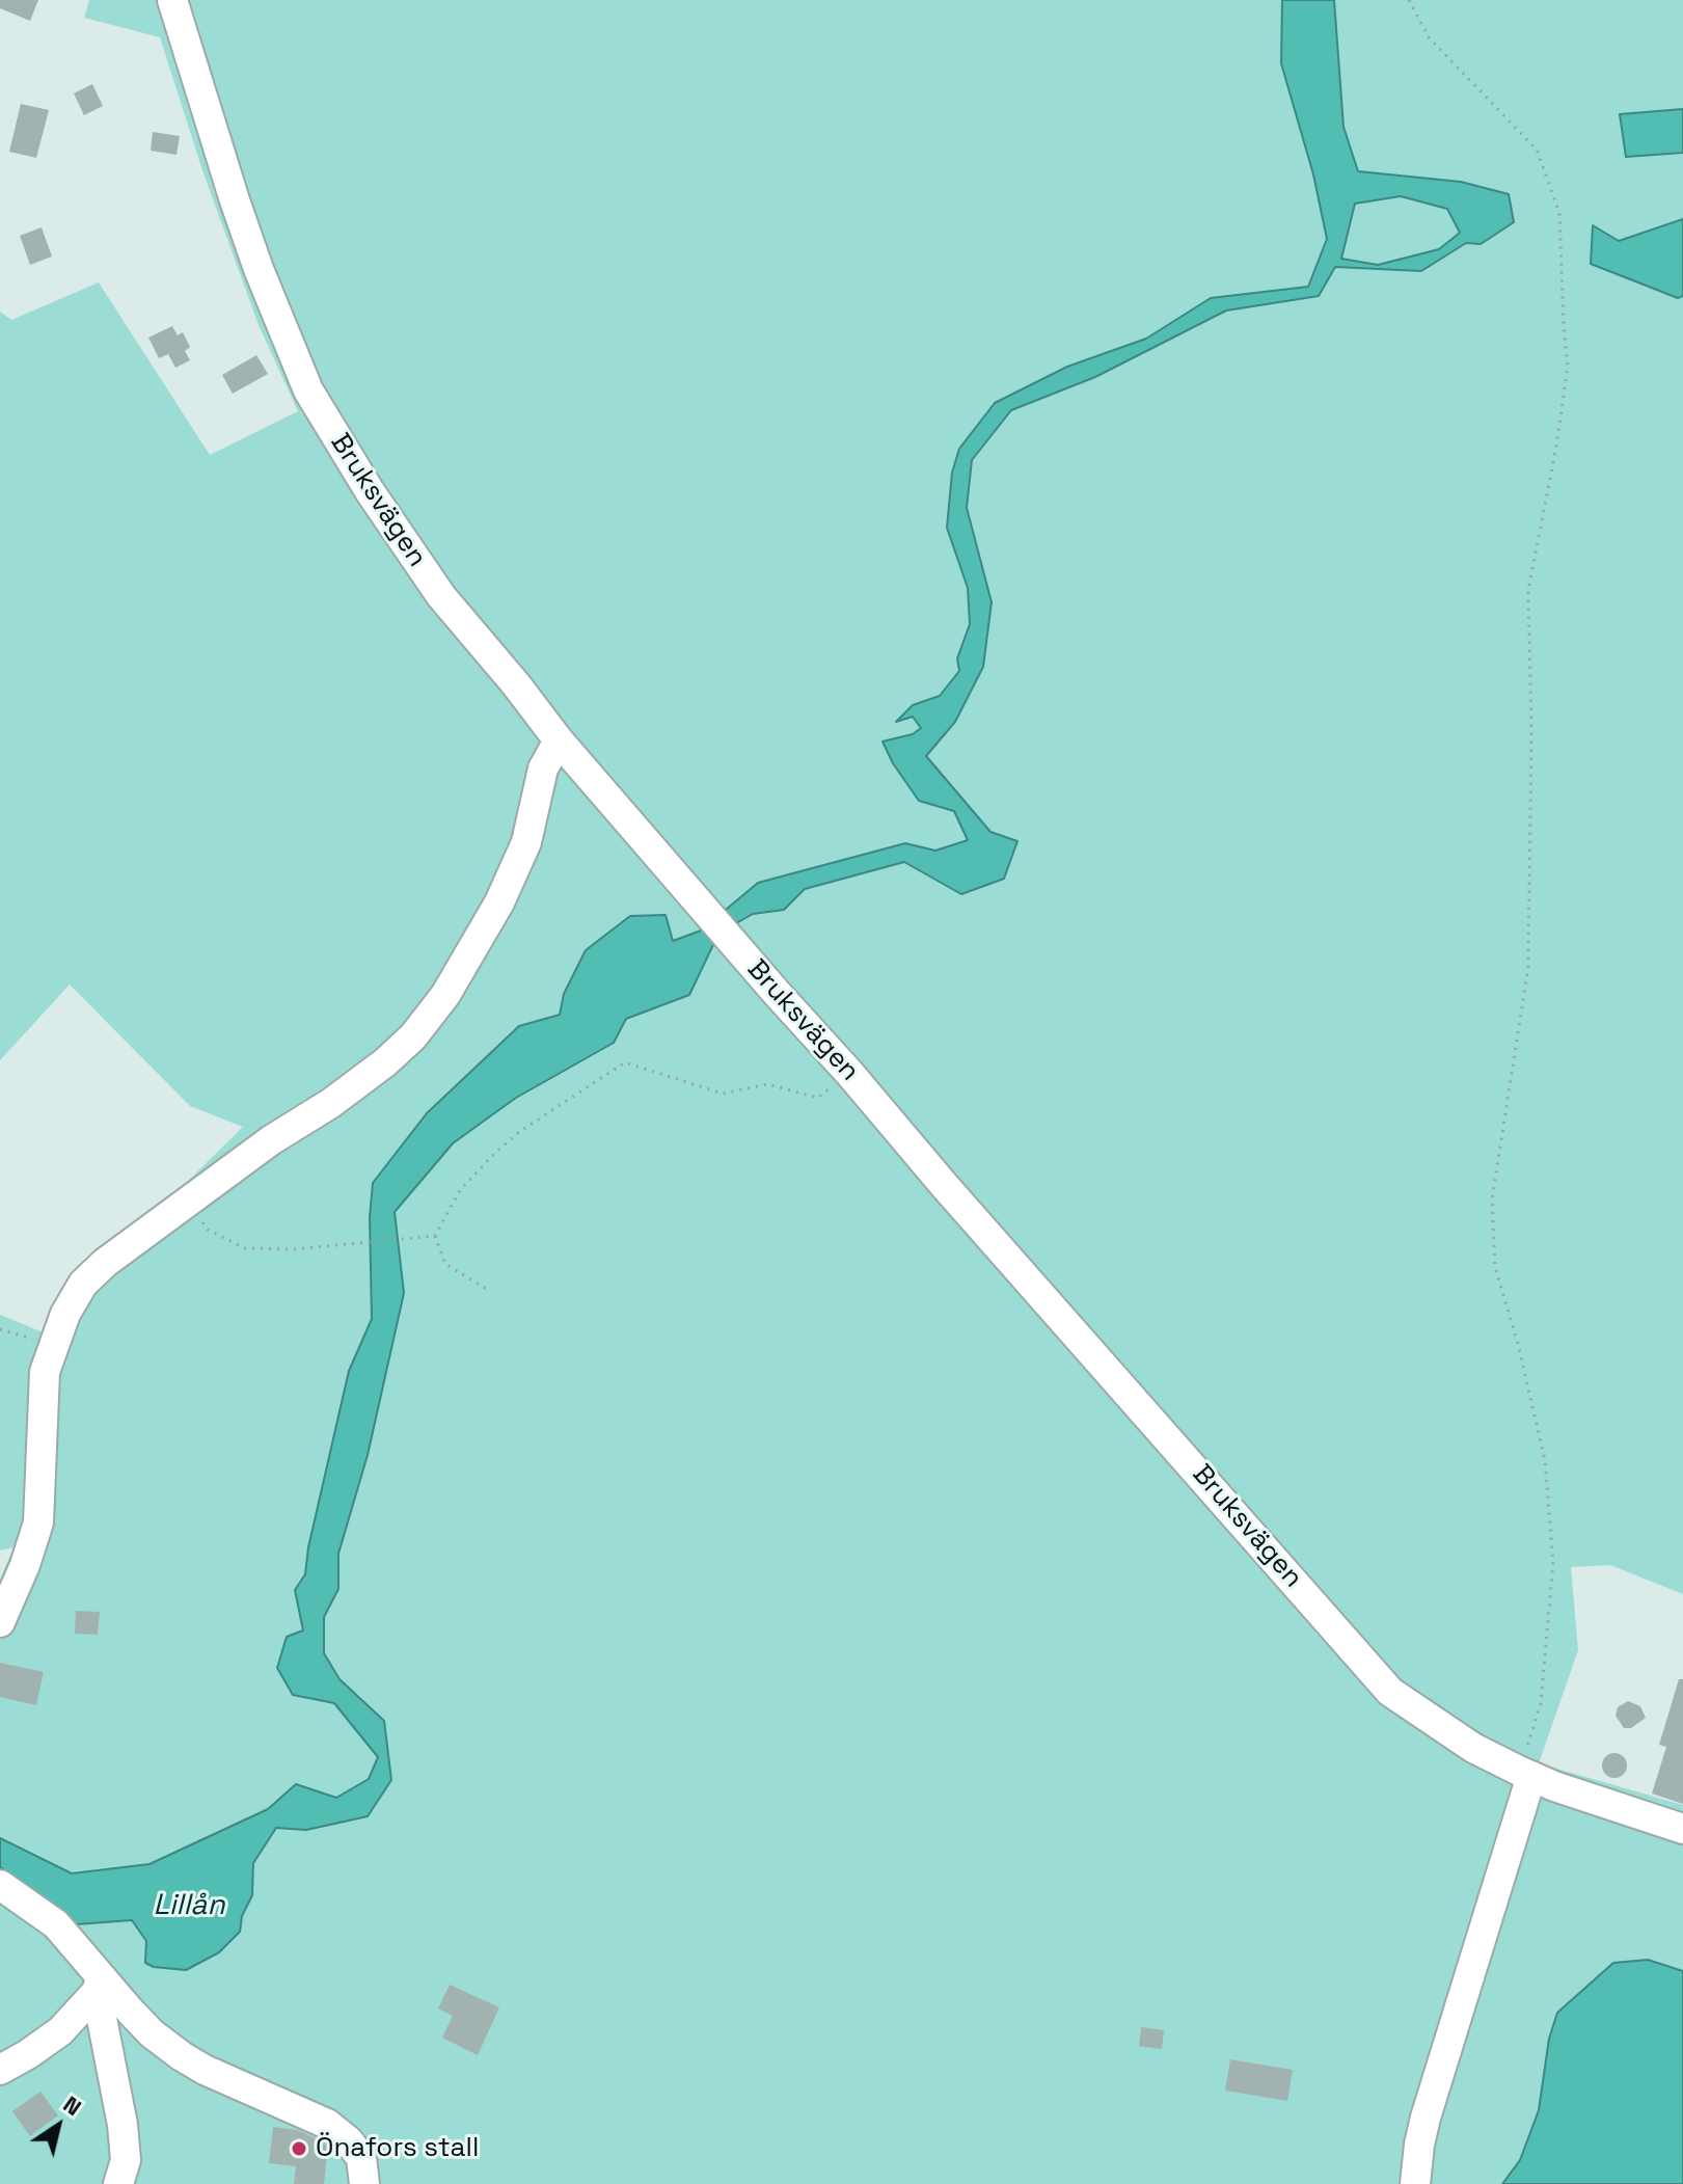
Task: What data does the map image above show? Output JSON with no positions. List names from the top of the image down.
{
  "streets": {
    "street": ["Bruksvägen"]
  },
  "water": ["Lillån"],
  "places": ["Önafors stall"],
  "north": "top right"
}
